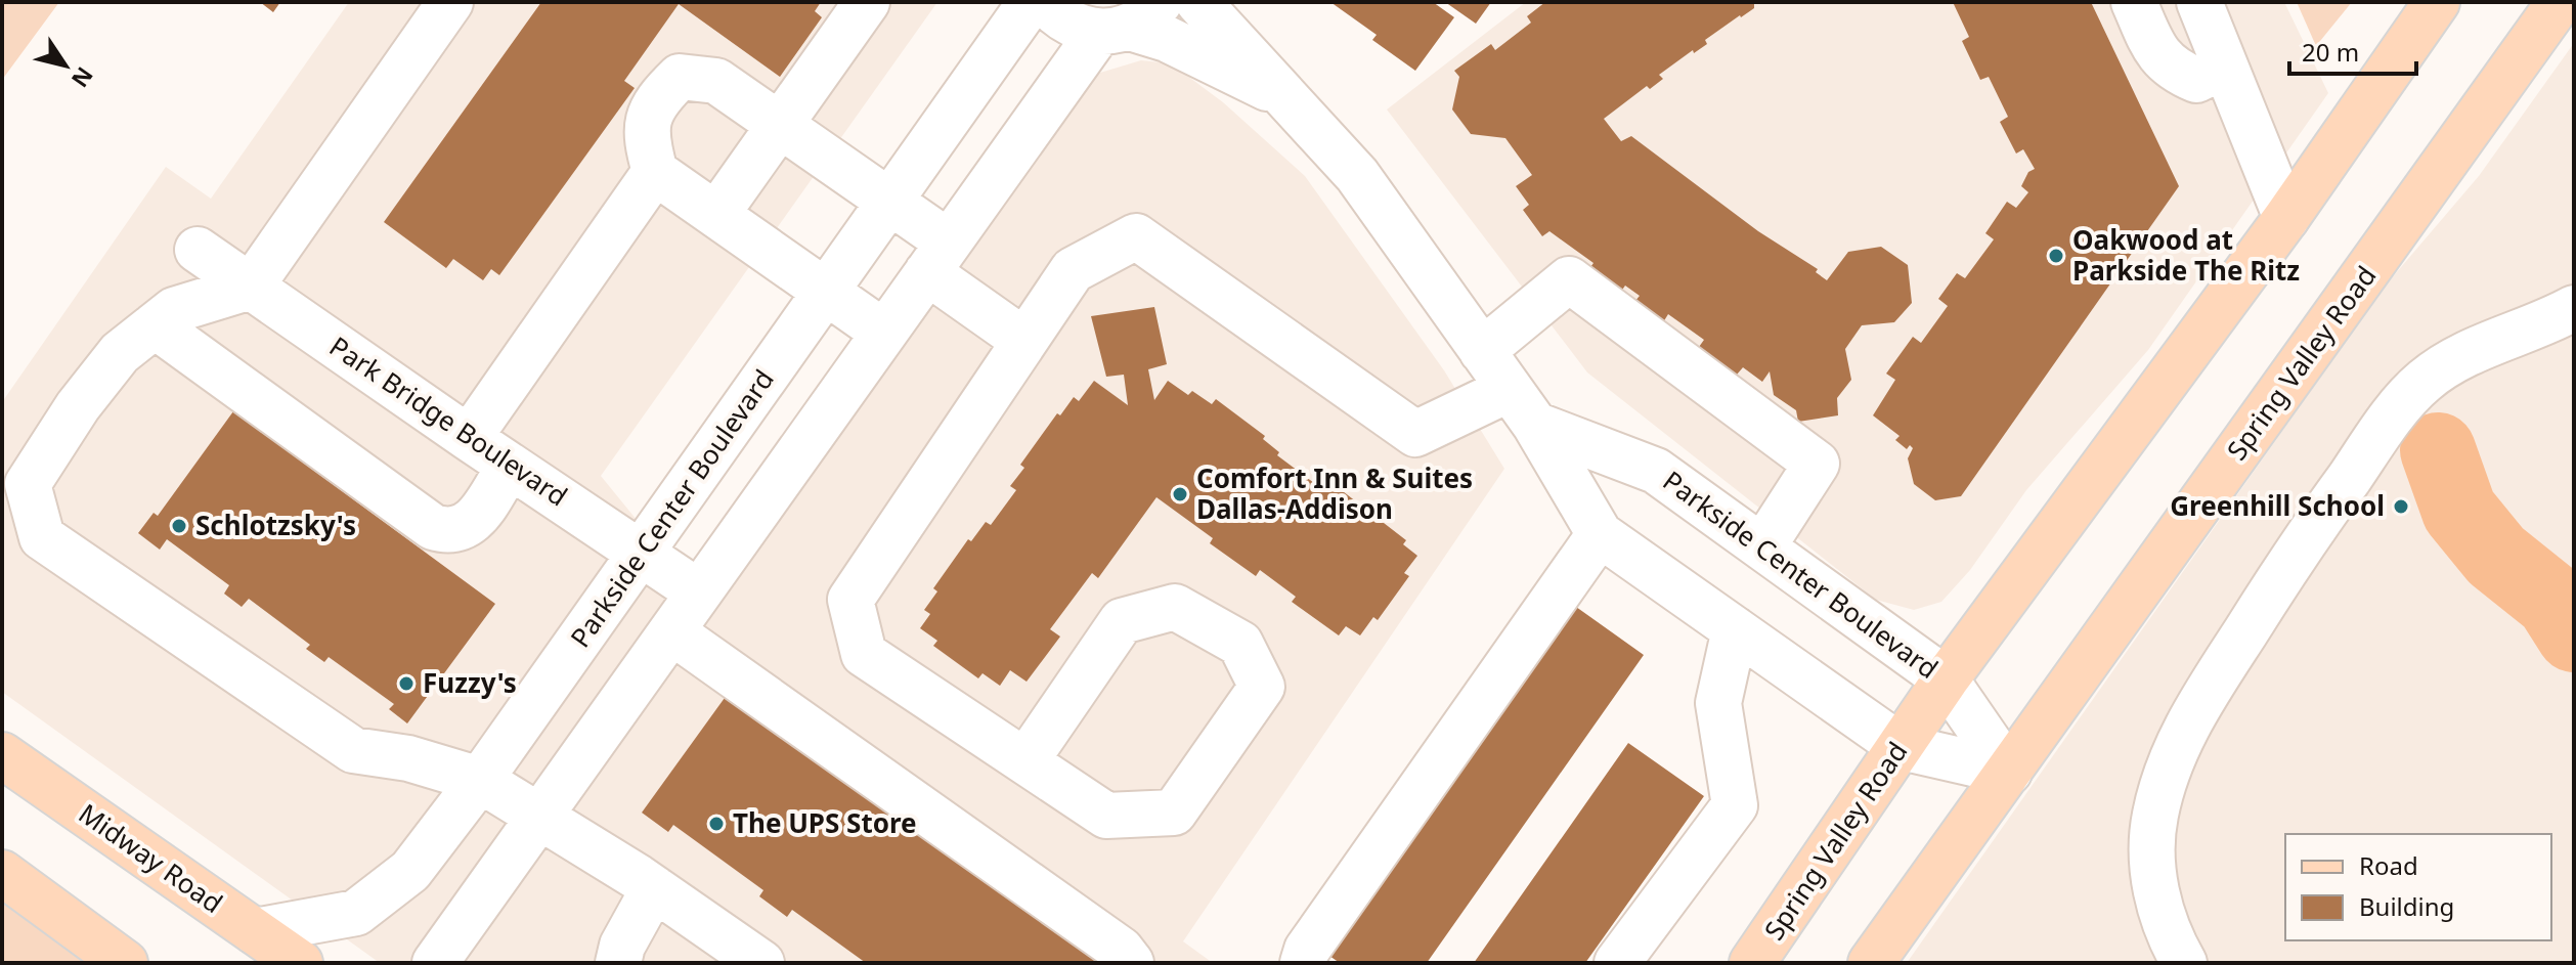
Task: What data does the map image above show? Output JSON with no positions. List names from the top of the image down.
{
  "streets": {
    "main road": ["Spring Valley Road", "Midway Road"],
    "street": ["Park Bridge Boulevard", "Parkside Center Boulevard"]
  },
  "crossings": [
    ["Spring Valley Road", "Parkside Center Boulevard"],
    ["Park Bridge Boulevard", "Parkside Center Boulevard"],
    ["Parkside Center Boulevard", "Midway Road"]
  ],
  "places": [
    "Oakwood at Parkside The Ritz",
    "Comfort Inn & Suites Dallas-Addison",
    "Greenhill School",
    "Schlotzsky's",
    "Fuzzy's",
    "The UPS Store"
  ],
  "legend": ["Road", "Building"],
  "scale_bar": "20 m",
  "north": "bottom right"
}
